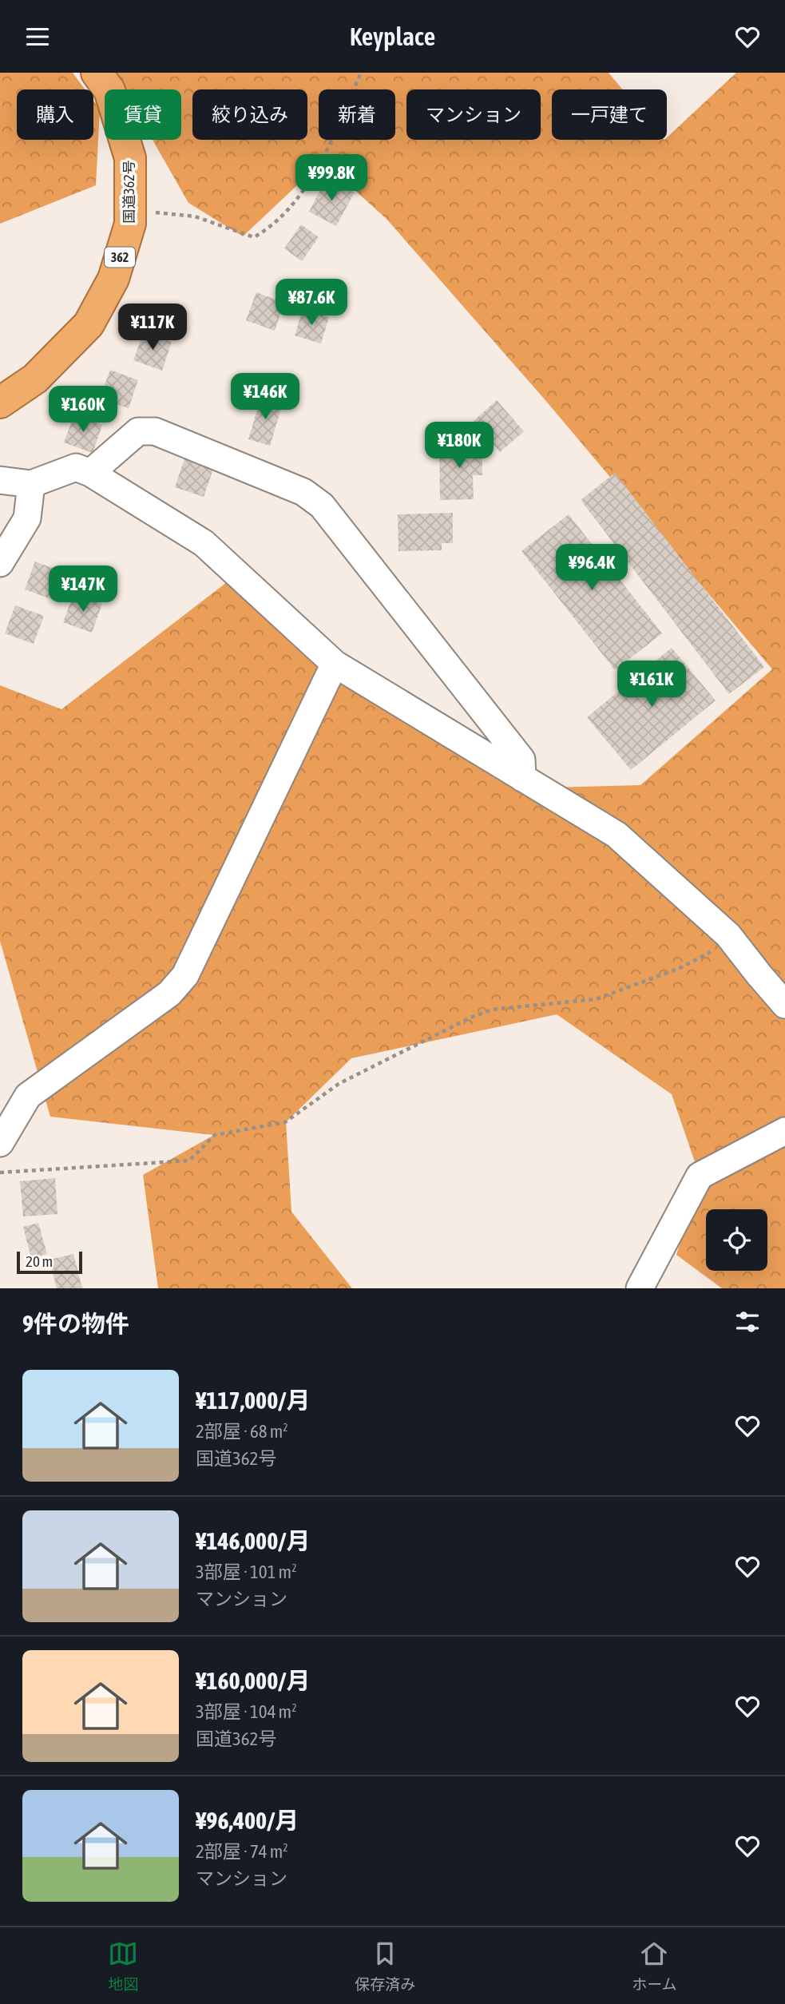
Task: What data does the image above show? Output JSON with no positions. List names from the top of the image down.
{
  "streets": {
    "highway": ["国道362号", "362"]
  },
  "scale_bar": "20 m",
  "page": {
    "header": "Keyplace",
    "chip": [
      "購入",
      "賃貸",
      "絞り込み",
      "新着",
      "マンション",
      "一戸建て"
    ],
    "price": [
      "¥99.8K",
      "¥87.6K",
      "¥117K",
      "¥146K",
      "¥160K",
      "¥180K",
      "¥96.4K",
      "¥147K",
      "¥161K"
    ],
    "scale": "20 m",
    "heading": "9件の物件",
    "list": [
      {
        "name": "¥117,000/月",
        "note": "2部屋 · 68 m² · 国道362号"
      },
      {
        "name": "¥146,000/月",
        "note": "3部屋 · 101 m² · マンション"
      },
      {
        "name": "¥160,000/月",
        "note": "3部屋 · 104 m² · 国道362号"
      },
      {
        "name": "¥96,400/月",
        "note": "2部屋 · 74 m² · マンション"
      }
    ],
    "tabs": ["地図", "保存済み", "ホーム"]
  }
}
